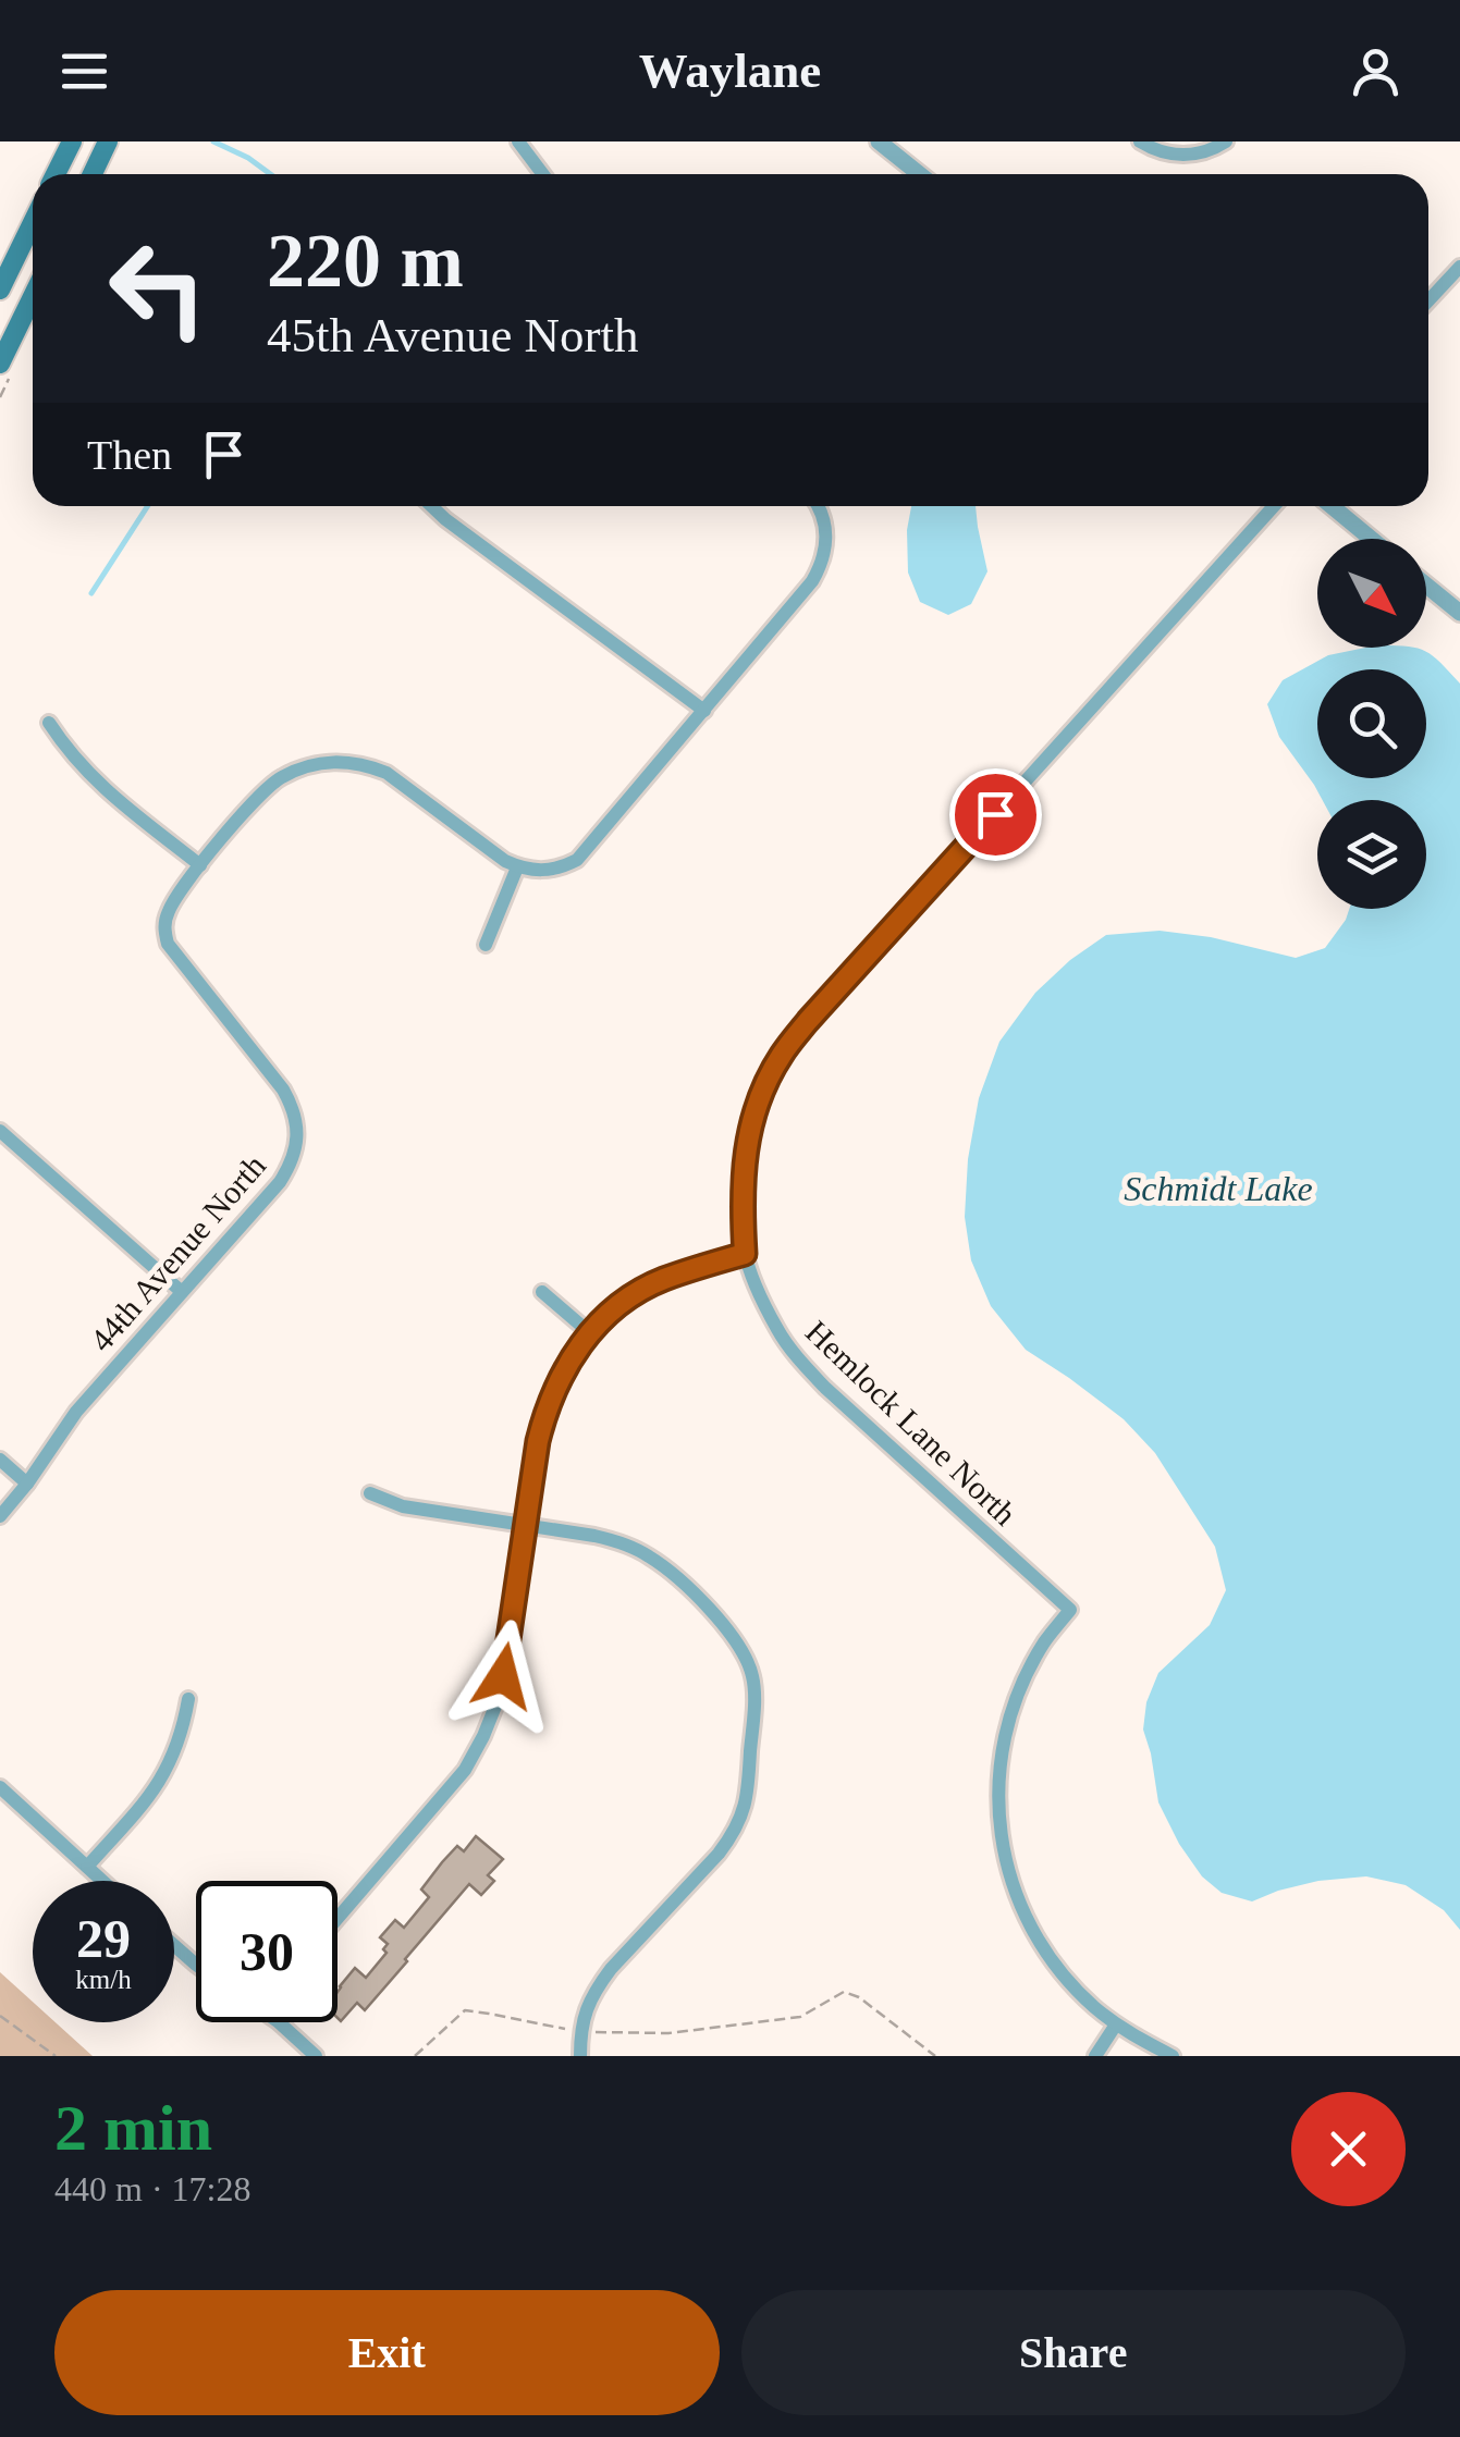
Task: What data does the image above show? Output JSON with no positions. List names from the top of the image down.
{
  "streets": {
    "street": ["44th Avenue North", "Hemlock Lane North"]
  },
  "water": ["Schmidt Lake"],
  "north": "bottom right",
  "page": {
    "header": "Waylane",
    "turn": ["220 m", "45th Avenue North"],
    "then": "Then",
    "speed": "29 km/h",
    "limit": "30",
    "heading": ["2 min", "440 m · 17:28"],
    "buttons": ["Exit", "Share"]
  }
}
